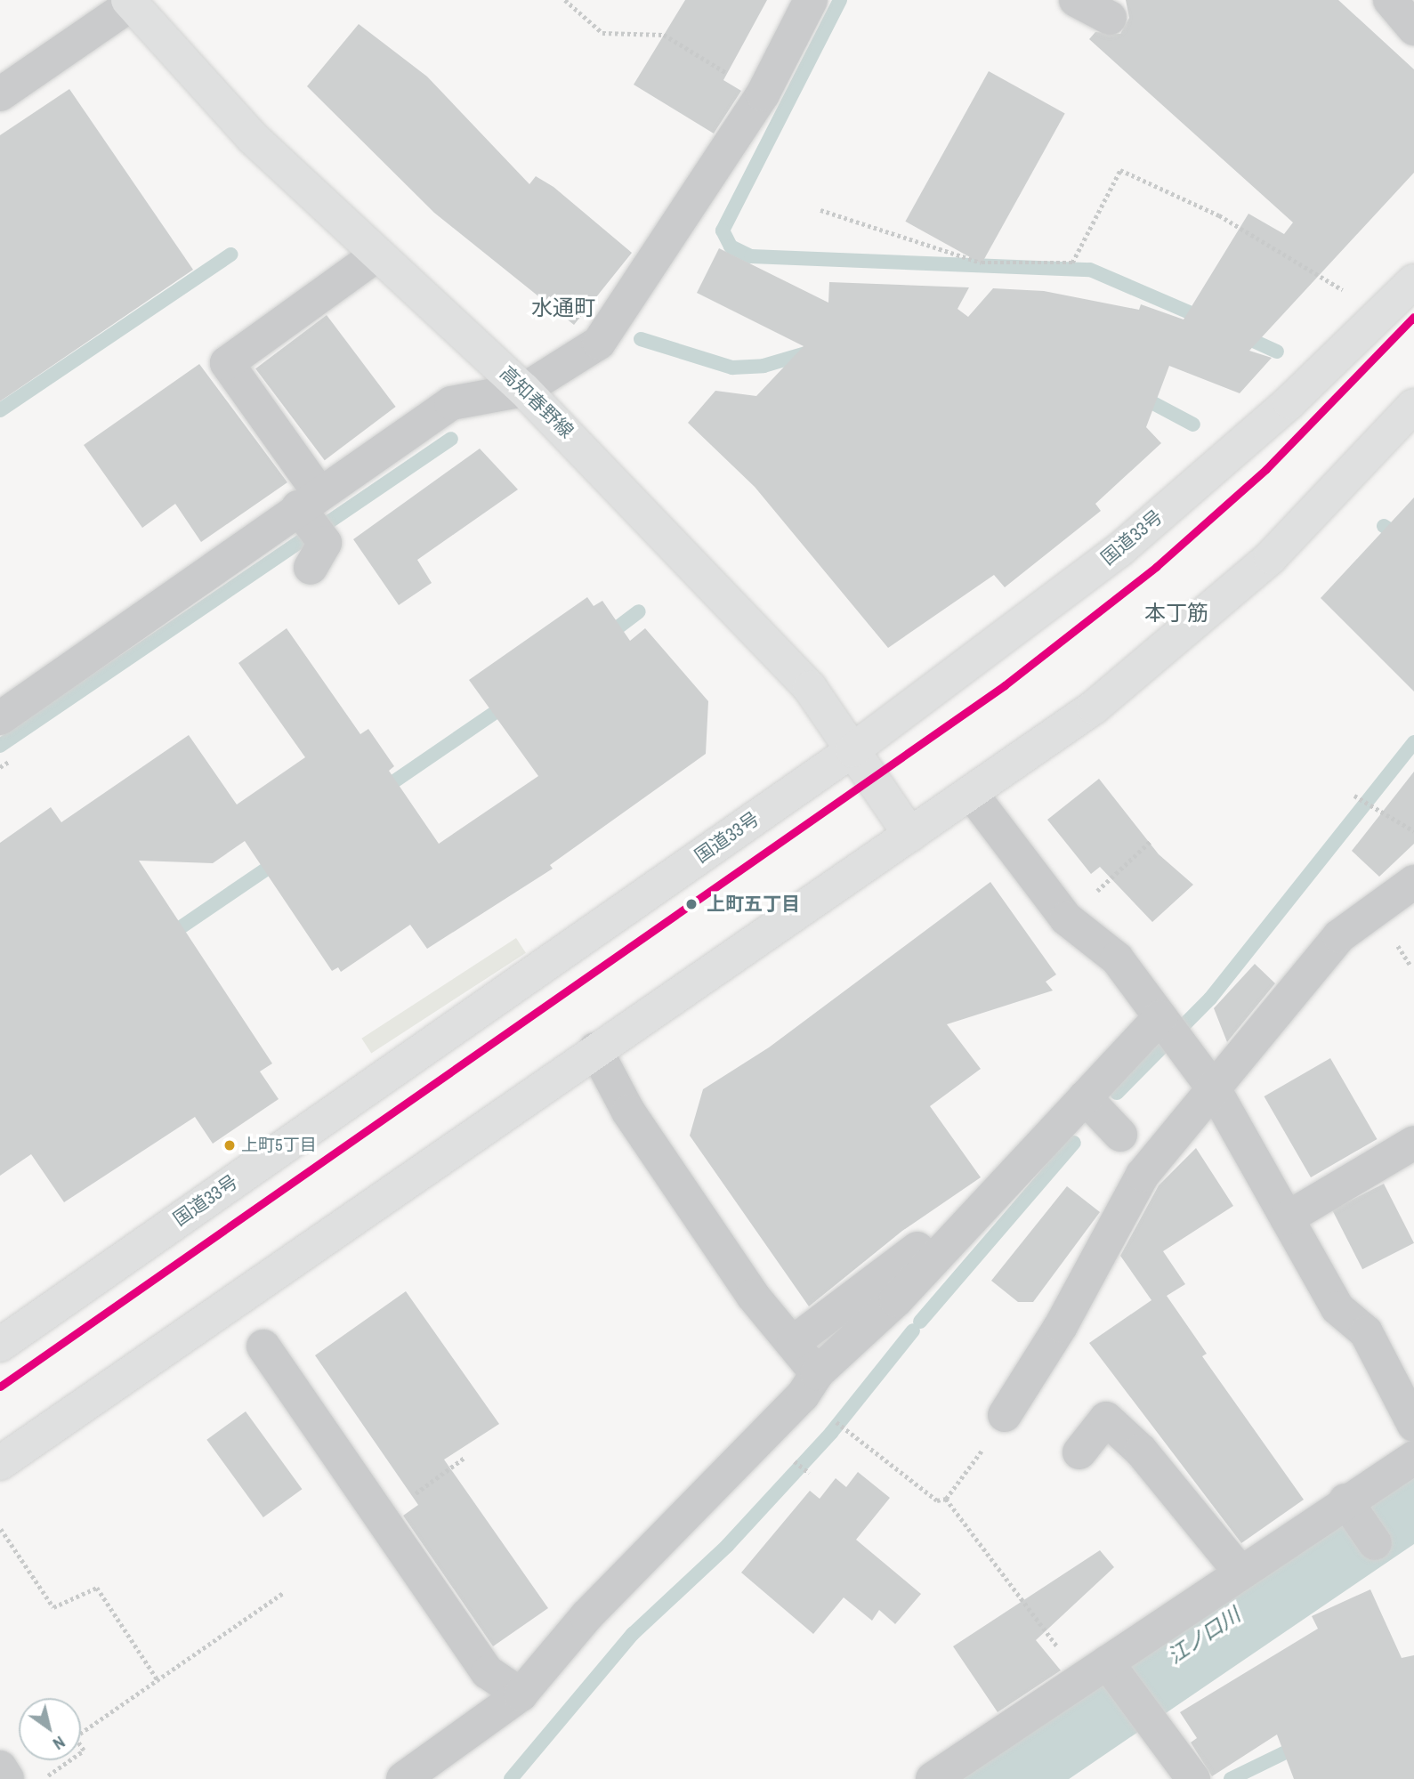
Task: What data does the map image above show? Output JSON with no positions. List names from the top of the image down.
{
  "streets": {
    "main road": ["高知春野線", "国道33号"]
  },
  "crossings": [
    ["高知春野線", "国道33号"]
  ],
  "districts": ["水通町", "本丁筋"],
  "water": ["江ノ口川"],
  "places": ["上町五丁目", "上町5丁目"],
  "north": "bottom right"
}
